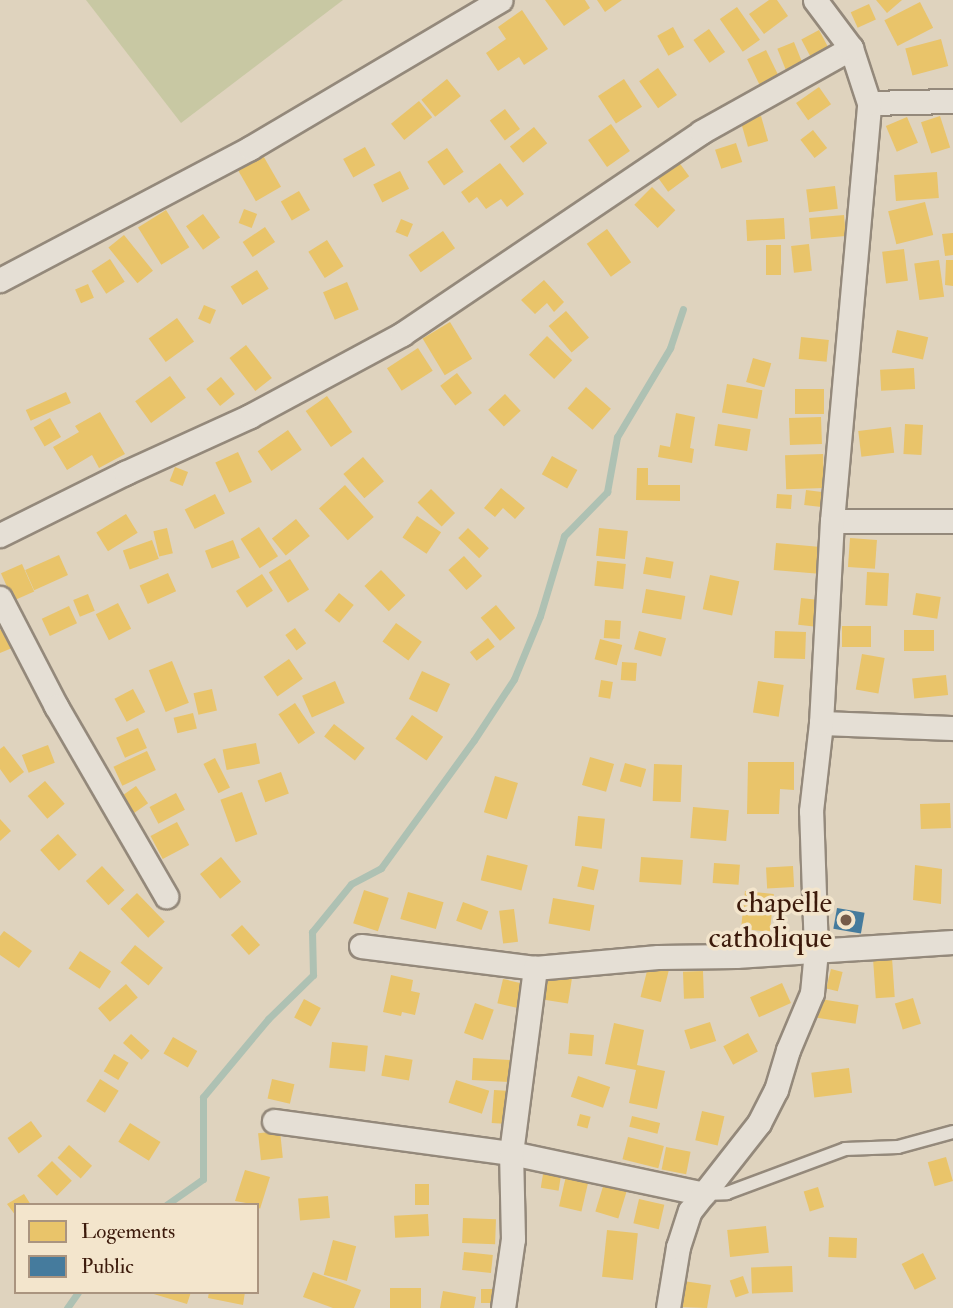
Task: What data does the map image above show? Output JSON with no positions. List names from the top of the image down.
{
  "places": ["chapelle catholique"],
  "legend": ["Logements", "Public"]
}
